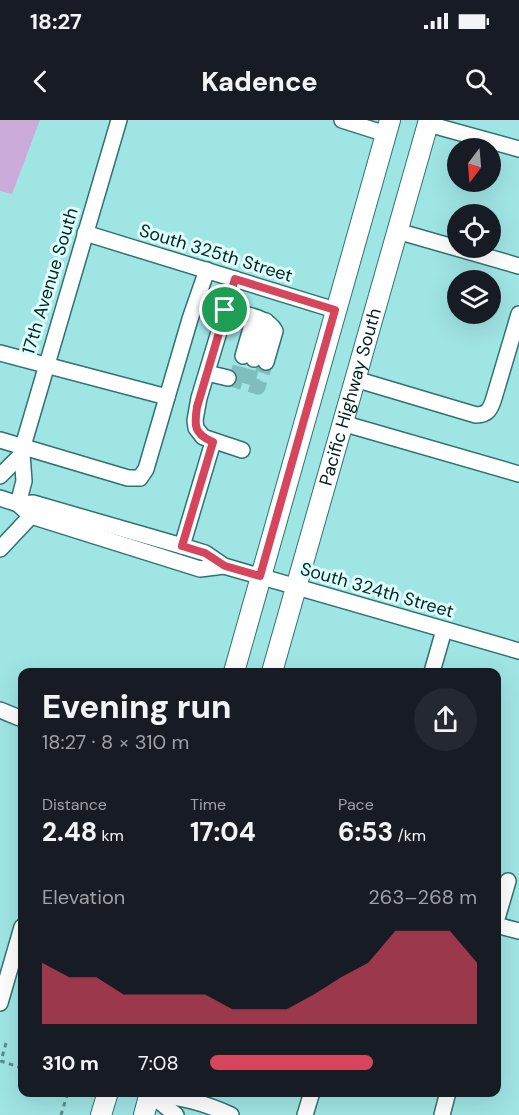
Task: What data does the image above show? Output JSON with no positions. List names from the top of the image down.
{
  "streets": {
    "main road": ["Pacific Highway South"],
    "street": ["South 325th Street", "17th Avenue South", "South 324th Street"]
  },
  "crossings": [
    ["South 325th Street", "17th Avenue South"],
    ["South 325th Street", "Pacific Highway South"],
    ["17th Avenue South", "South 324th Street"],
    ["Pacific Highway South", "South 324th Street"]
  ],
  "north": "bottom",
  "page": {
    "status": "18:27",
    "header": "Kadence",
    "heading": ["Evening run", "18:27 · 8 × 310 m"],
    "stats": [
      ["Distance", "2.48 km"],
      ["Time", "17:04"],
      ["Pace", "6:53 /km"]
    ],
    "chart": ["Elevation", "263–268 m"],
    "list": [
      {
        "name": "310 m",
        "note": "7:08"
      }
    ]
  }
}
